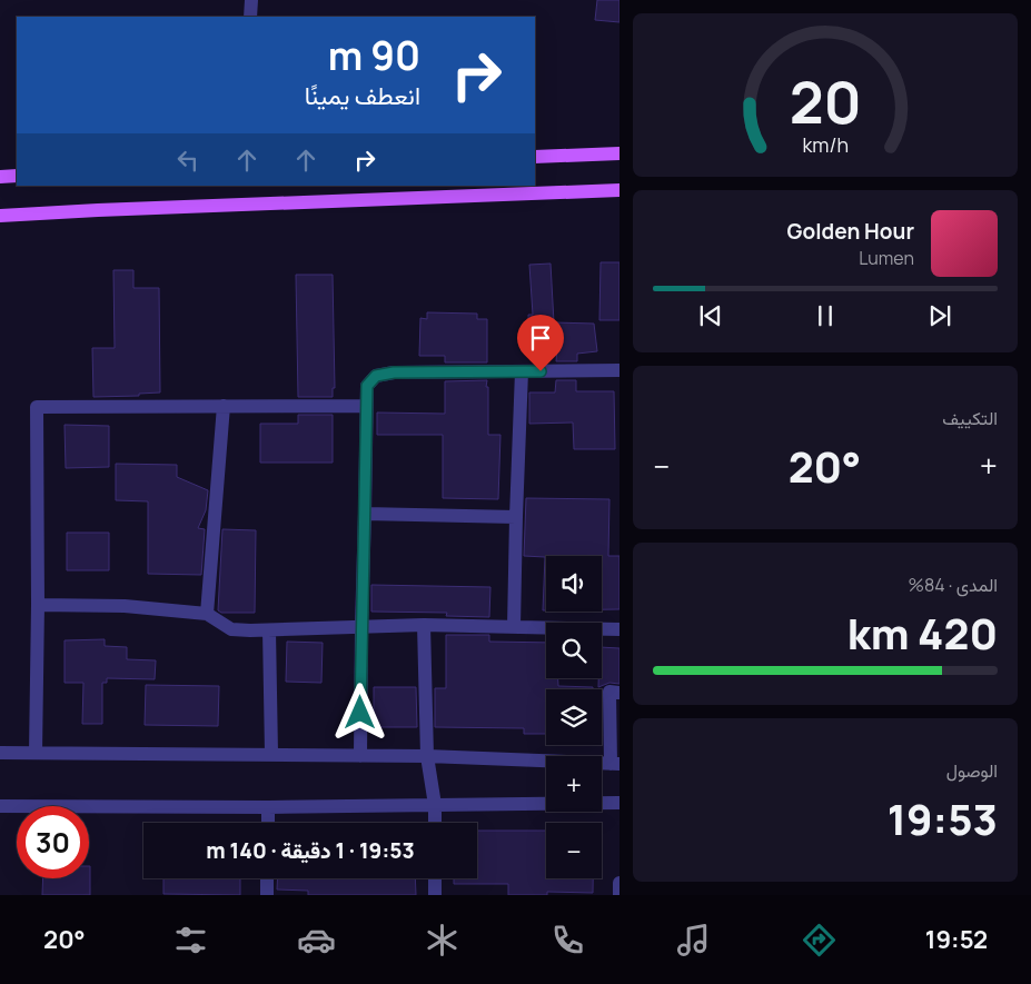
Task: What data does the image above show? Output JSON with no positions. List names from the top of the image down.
{
  "page": {
    "turn": ["90 m", "انعطف يمينًا"],
    "song": ["Golden Hour", "Lumen"],
    "tile": [
      "التكييف",
      ["المدى · 84%", "420 km"],
      ["الوصول", "19:53"]
    ],
    "heat": ["−", "20°", "+"],
    "map_buttons": ["+", "−"],
    "limit": "30",
    "trip": "19:53 · 1 دقيقة · 140 m",
    "tabs": ["19:52", "20°"],
    "gauge": ["20", "km/h"]
  }
}
